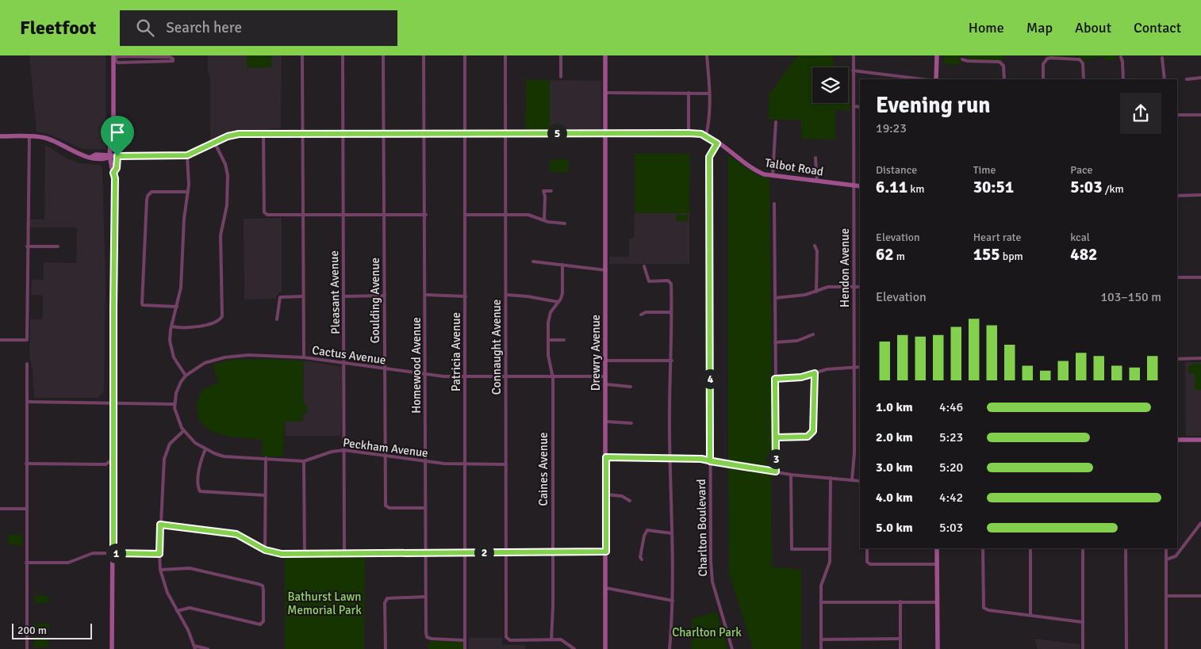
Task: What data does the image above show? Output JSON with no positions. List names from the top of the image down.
{
  "streets": {
    "street": [
      "Talbot Road",
      "Hendon Avenue",
      "Pleasant Avenue",
      "Goulding Avenue",
      "Connaught Avenue",
      "Patricia Avenue",
      "Drewry Avenue",
      "Cactus Avenue",
      "Homewood Avenue",
      "Peckham Avenue",
      "Caines Avenue",
      "Charlton Boulevard"
    ]
  },
  "crossings": [
    ["Talbot Road", "Hendon Avenue"],
    ["Talbot Road", "Charlton Boulevard"],
    ["Pleasant Avenue", "Cactus Avenue"],
    ["Pleasant Avenue", "Peckham Avenue"],
    ["Goulding Avenue", "Cactus Avenue"],
    ["Goulding Avenue", "Homewood Avenue"],
    ["Goulding Avenue", "Peckham Avenue"],
    ["Connaught Avenue", "Cactus Avenue"],
    ["Connaught Avenue", "Peckham Avenue"],
    ["Connaught Avenue", "Caines Avenue"],
    ["Patricia Avenue", "Cactus Avenue"],
    ["Patricia Avenue", "Homewood Avenue"],
    ["Patricia Avenue", "Peckham Avenue"],
    ["Drewry Avenue", "Cactus Avenue"],
    ["Cactus Avenue", "Homewood Avenue"],
    ["Cactus Avenue", "Caines Avenue"],
    ["Homewood Avenue", "Peckham Avenue"]
  ],
  "parks": ["Bathurst Lawn Memorial Park", "Charlton Park"],
  "scale_bar": "200 m",
  "page": {
    "header": "Fleetfoot",
    "search": "Search here",
    "nav": [
      "Home",
      "Map",
      "About",
      "Contact"
    ],
    "heading": ["Evening run", "19:23"],
    "pins": [
      "5",
      "4",
      "3",
      "2",
      "1"
    ],
    "stats": [
      ["Distance", "6.11 km"],
      ["Time", "30:51"],
      ["Pace", "5:03 /km"],
      ["Elevation", "62 m"],
      ["Heart rate", "155 bpm"],
      ["kcal", "482"]
    ],
    "chart": ["Elevation", "103–150 m"],
    "list": [
      {
        "name": "1.0 km",
        "note": "4:46"
      },
      {
        "name": "2.0 km",
        "note": "5:23"
      },
      {
        "name": "3.0 km",
        "note": "5:20"
      },
      {
        "name": "4.0 km",
        "note": "4:42"
      },
      {
        "name": "5.0 km",
        "note": "5:03"
      }
    ],
    "scale": "200 m"
  }
}
